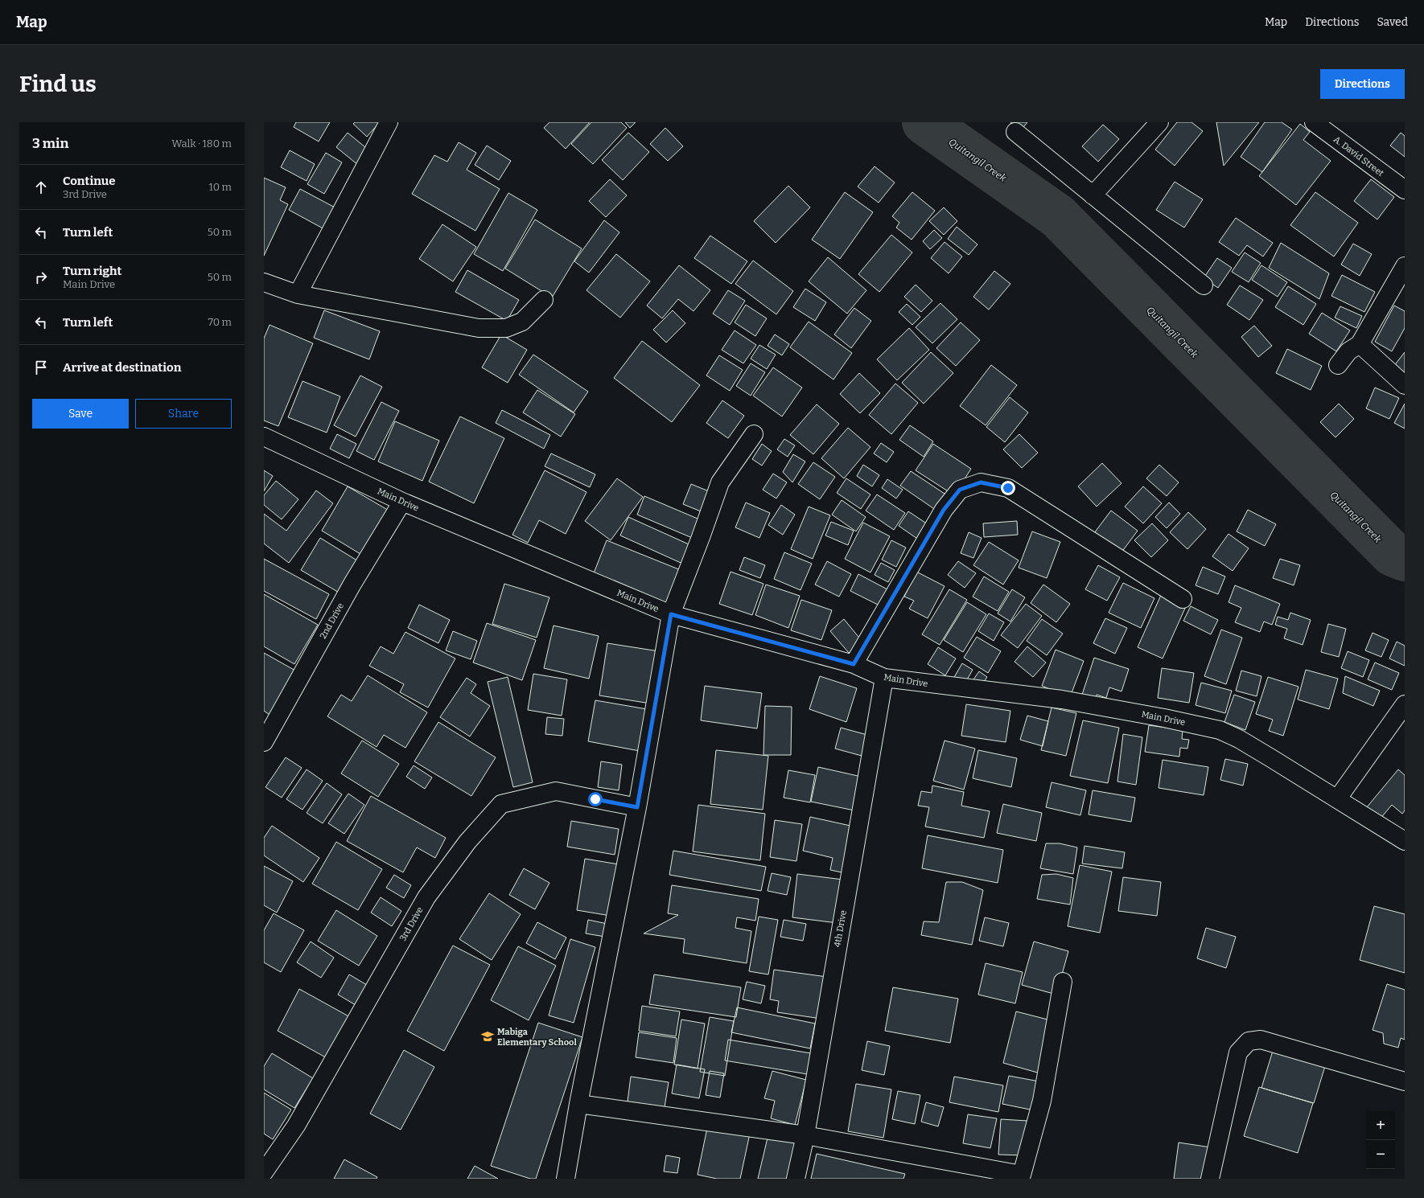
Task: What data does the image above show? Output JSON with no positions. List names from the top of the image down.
{
  "streets": {
    "street": [
      "A. David Street",
      "Main Drive",
      "2nd Drive",
      "3rd Drive",
      "4th Drive"
    ]
  },
  "crossings": [
    ["Main Drive", "2nd Drive"],
    ["Main Drive", "4th Drive"]
  ],
  "water": ["Quitangil Creek"],
  "places": {
    "school or university": ["Mabiga Elementary School"]
  },
  "page": {
    "header": "Map",
    "nav": ["Map", "Directions", "Saved"],
    "buttons": [
      "Directions",
      ["Save", "Share"]
    ],
    "title": "Find us",
    "heading": ["3 min", "Walk · 180 m"],
    "list": [
      ["Continue", "3rd Drive", "10 m"],
      ["Turn left", "50 m"],
      ["Turn right", "Main Drive", "50 m"],
      ["Turn left", "70 m"],
      "Arrive at destination"
    ],
    "map_buttons": ["+", "−"]
  }
}
